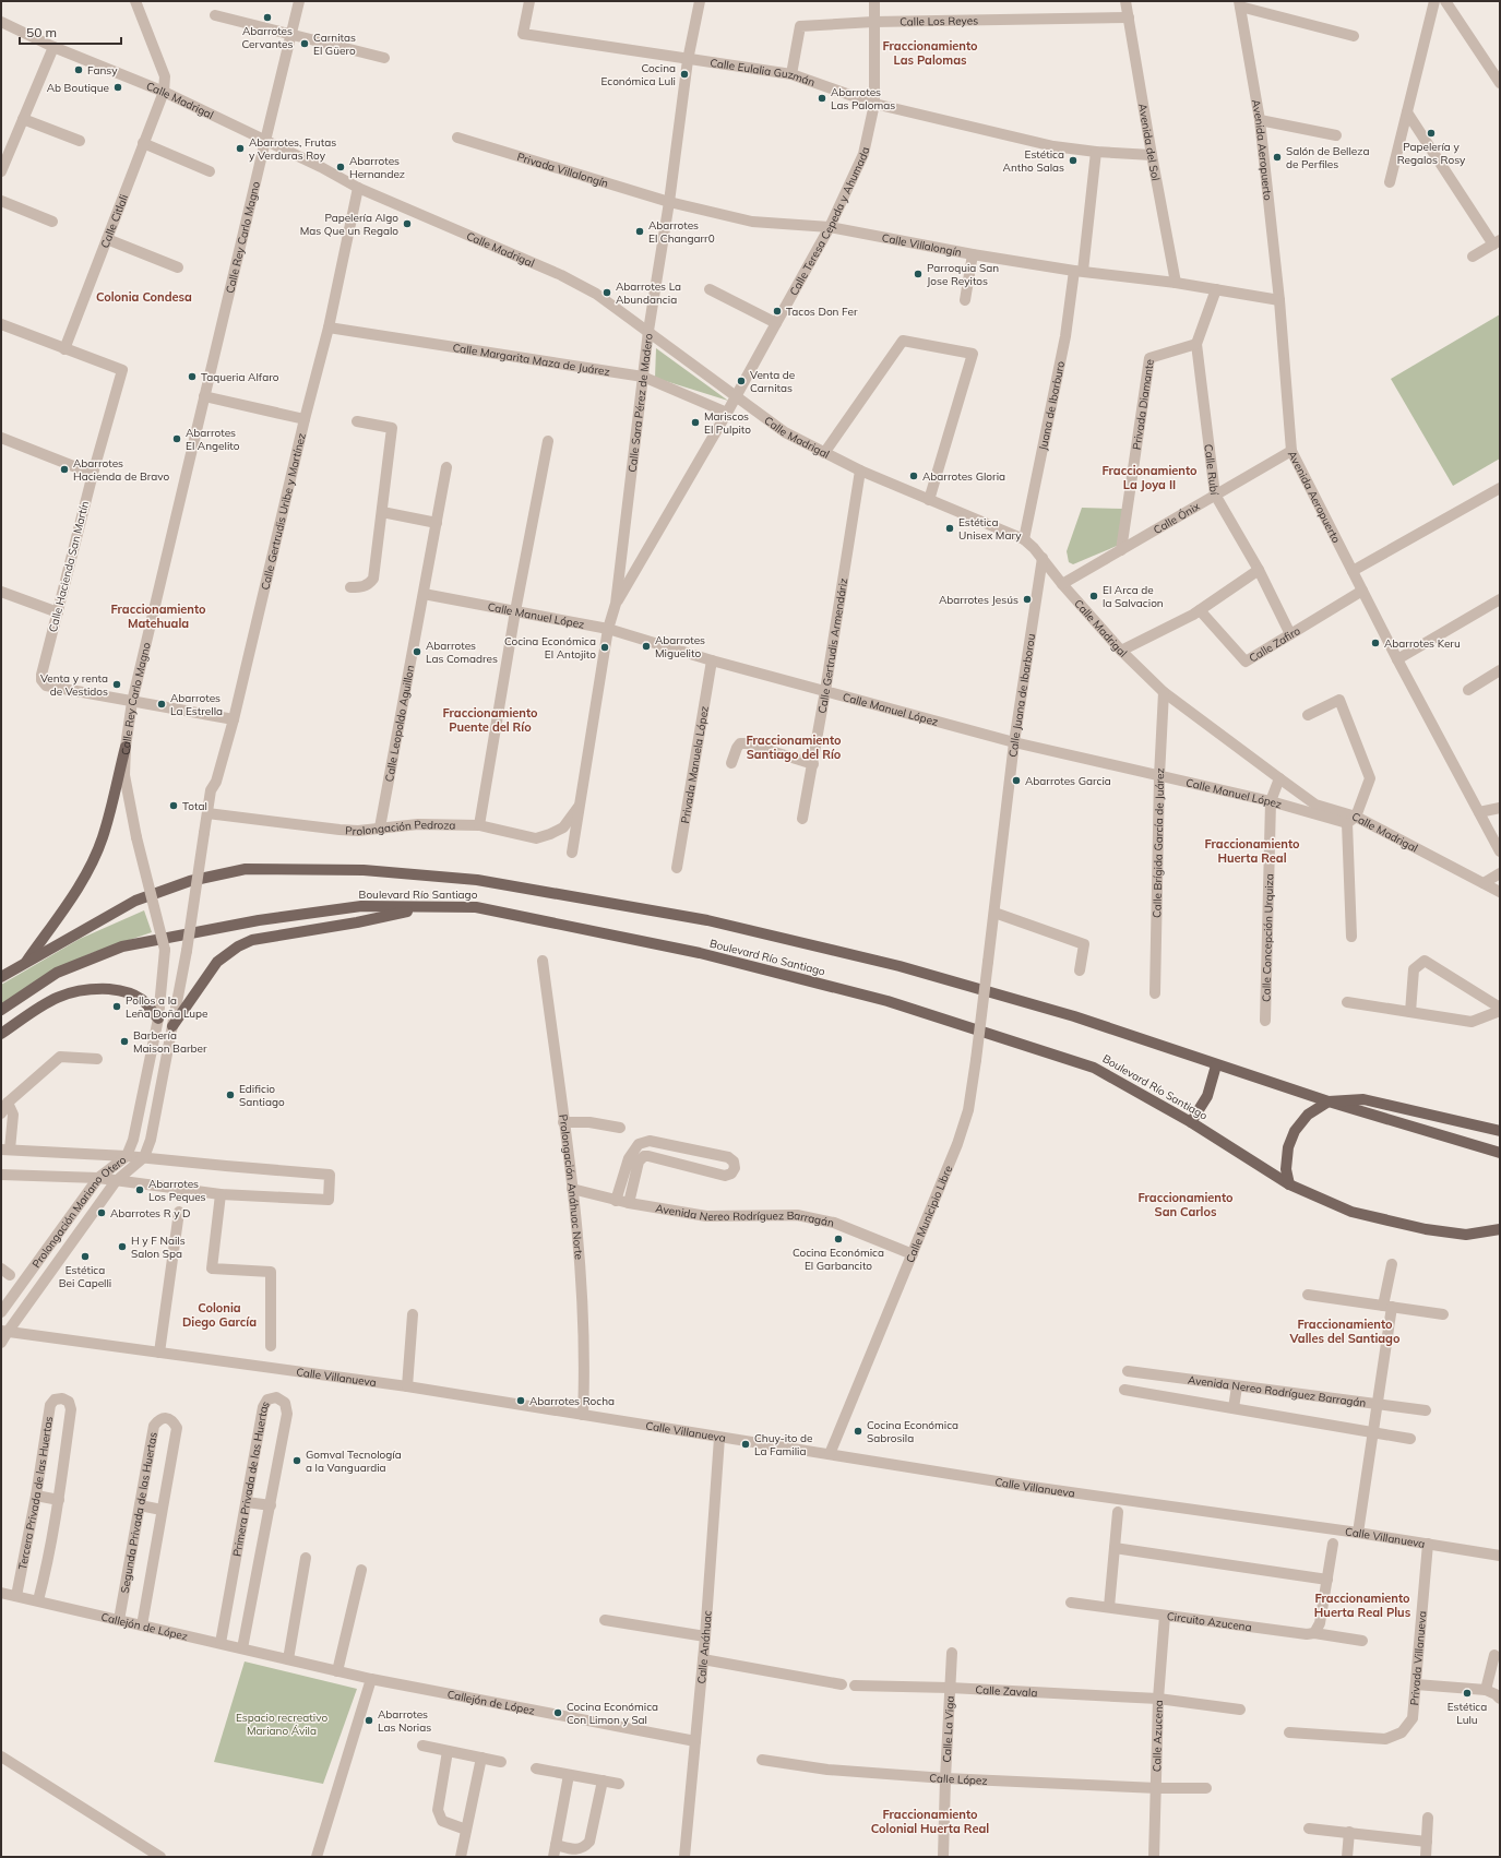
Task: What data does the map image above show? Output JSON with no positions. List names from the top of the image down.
{
  "streets": {
    "main road": ["Boulevard Río Santiago"],
    "street": [
      "Calle Los Reyes",
      "Calle Eulalia Guzmán",
      "Calle Madrigal",
      "Avenida del Sol",
      "Avenida Aeropuerto",
      "Privada Villalongín",
      "Calle Citlali",
      "Calle Teresa Cepeda y Ahumada",
      "Calle Rey Carlo Magno",
      "Calle Villalongín",
      "Calle Margarita Maza de Juárez",
      "Calle Sara Pérez de Madero",
      "Juana de Ibarburo",
      "Privada Diamante",
      "Calle Rubí",
      "Calle Gertrudis Uribe y Martínez",
      "Calle Ónix",
      "Calle Hacienda San Martín",
      "Calle Manuel López",
      "Calle Zafiro",
      "Calle Gertrudis Armendáriz",
      "Calle Juana de Ibarborou",
      "Calle Leopoldo Aguillon",
      "Privada Manuela López",
      "Prolongación Pedroza",
      "Calle Brígida García de Juárez",
      "Calle Concepción Urquiza",
      "Prolongación Anáhuac Norte",
      "Prolongación Mariano Otero",
      "Calle Municipio Libre",
      "Avenida Nereo Rodríguez Barragán",
      "Calle Villanueva",
      "Primera Privada de las Huertas",
      "Tercera Privada de las Huertas",
      "Segunda Privada de las Huertas",
      "Circuito Azucena",
      "Callejón de López",
      "Calle Anáhuac",
      "Privada Villanueva",
      "Calle Zavala",
      "Calle La Viga",
      "Calle Azucena",
      "Calle López"
    ]
  },
  "crossings": [
    ["Calle Los Reyes", "Calle Eulalia Guzmán"],
    ["Calle Los Reyes", "Avenida del Sol"],
    ["Calle Los Reyes", "Calle Teresa Cepeda y Ahumada"],
    ["Calle Eulalia Guzmán", "Avenida del Sol"],
    ["Calle Eulalia Guzmán", "Calle Teresa Cepeda y Ahumada"],
    ["Calle Eulalia Guzmán", "Calle Sara Pérez de Madero"],
    ["Calle Eulalia Guzmán", "Juana de Ibarburo"],
    ["Calle Madrigal", "Calle Citlali"],
    ["Calle Madrigal", "Calle Teresa Cepeda y Ahumada"],
    ["Calle Madrigal", "Calle Rey Carlo Magno"],
    ["Calle Madrigal", "Calle Sara Pérez de Madero"],
    ["Calle Madrigal", "Juana de Ibarburo"],
    ["Calle Madrigal", "Calle Gertrudis Uribe y Martínez"],
    ["Calle Madrigal", "Calle Ónix"],
    ["Calle Madrigal", "Calle Manuel López"],
    ["Calle Madrigal", "Calle Gertrudis Armendáriz"],
    ["Calle Madrigal", "Calle Juana de Ibarborou"],
    ["Calle Madrigal", "Calle Brígida García de Juárez"],
    ["Calle Madrigal", "Calle Concepción Urquiza"],
    ["Avenida del Sol", "Calle Villalongín"],
    ["Avenida Aeropuerto", "Calle Villalongín"],
    ["Avenida Aeropuerto", "Calle Ónix"],
    ["Avenida Aeropuerto", "Calle Zafiro"],
    ["Privada Villalongín", "Calle Villalongín"],
    ["Privada Villalongín", "Calle Sara Pérez de Madero"],
    ["Calle Citlali", "Calle Hacienda San Martín"],
    ["Calle Teresa Cepeda y Ahumada", "Calle Villalongín"],
    ["Calle Teresa Cepeda y Ahumada", "Calle Margarita Maza de Juárez"],
    ["Calle Teresa Cepeda y Ahumada", "Calle Sara Pérez de Madero"],
    ["Calle Rey Carlo Magno", "Calle Hacienda San Martín"],
    ["Calle Rey Carlo Magno", "Prolongación Mariano Otero"],
    ["Calle Villalongín", "Calle Sara Pérez de Madero"],
    ["Calle Villalongín", "Juana de Ibarburo"],
    ["Calle Villalongín", "Calle Rubí"],
    ["Calle Margarita Maza de Juárez", "Calle Sara Pérez de Madero"],
    ["Calle Margarita Maza de Juárez", "Calle Gertrudis Uribe y Martínez"],
    ["Calle Sara Pérez de Madero", "Calle Manuel López"],
    ["Calle Sara Pérez de Madero", "Prolongación Pedroza"],
    ["Privada Diamante", "Calle Rubí"],
    ["Privada Diamante", "Calle Ónix"],
    ["Calle Rubí", "Calle Ónix"],
    ["Calle Rubí", "Calle Zafiro"],
    ["Calle Gertrudis Uribe y Martínez", "Prolongación Pedroza"],
    ["Calle Gertrudis Uribe y Martínez", "Prolongación Mariano Otero"],
    ["Calle Manuel López", "Calle Gertrudis Armendáriz"],
    ["Calle Manuel López", "Calle Juana de Ibarborou"],
    ["Calle Manuel López", "Calle Leopoldo Aguillon"],
    ["Calle Manuel López", "Privada Manuela López"],
    ["Calle Manuel López", "Calle Brígida García de Juárez"],
    ["Calle Manuel López", "Calle Concepción Urquiza"],
    ["Calle Juana de Ibarborou", "Calle Municipio Libre"],
    ["Calle Leopoldo Aguillon", "Prolongación Pedroza"],
    ["Prolongación Anáhuac Norte", "Avenida Nereo Rodríguez Barragán"],
    ["Prolongación Anáhuac Norte", "Calle Villanueva"],
    ["Prolongación Mariano Otero", "Calle Villanueva"],
    ["Calle Municipio Libre", "Avenida Nereo Rodríguez Barragán"],
    ["Calle Municipio Libre", "Calle Villanueva"],
    ["Calle Villanueva", "Calle Anáhuac"],
    ["Calle Villanueva", "Privada Villanueva"],
    ["Primera Privada de las Huertas", "Callejón de López"],
    ["Tercera Privada de las Huertas", "Callejón de López"],
    ["Segunda Privada de las Huertas", "Callejón de López"],
    ["Circuito Azucena", "Calle Azucena"],
    ["Callejón de López", "Calle Anáhuac"],
    ["Calle Zavala", "Calle La Viga"],
    ["Calle Zavala", "Calle Azucena"],
    ["Calle La Viga", "Calle López"],
    ["Calle Azucena", "Calle López"]
  ],
  "districts": [
    "Fraccionamiento Las Palomas",
    "Colonia Condesa",
    "Fraccionamiento La Joya II",
    "Fraccionamiento Matehuala",
    "Fraccionamiento Puente del Río",
    "Fraccionamiento Santiago del Río",
    "Fraccionamiento Huerta Real",
    "Fraccionamiento San Carlos",
    "Colonia Diego García",
    "Fraccionamiento Valles del Santiago",
    "Fraccionamiento Huerta Real Plus",
    "Fraccionamiento Colonial Huerta Real"
  ],
  "parks": ["Espacio recreativo Mariano Ávila"],
  "places": [
    "Abarrotes Cervantes",
    "Carnitas El Güero",
    "Fansy",
    "Cocina Económica Luli",
    "Ab Boutique",
    "Abarrotes Las Palomas",
    "Papelería y Regalos Rosy",
    "Abarrotes, Frutas y Verduras Roy",
    "Salón de Belleza de Perfiles",
    "Estética Antho Salas",
    "Abarrotes Hernandez",
    "Papelería Algo Mas Que un Regalo",
    "Abarrotes El Changarr0",
    "Parroquia San Jose Reyitos",
    "Abarrotes La Abundancia",
    "Tacos Don Fer",
    "Taqueria Alfaro",
    "Venta de Carnitas",
    "Mariscos El Pulpito",
    "Abarrotes El Angelito",
    "Abarrotes Hacienda de Bravo",
    "Abarrotes Gloria",
    "Estética Unisex Mary",
    "El Arca de la Salvacion",
    "Abarrotes Jesús",
    "Abarrotes Keru",
    "Abarrotes Miguelito",
    "Cocina Económica El Antojito",
    "Abarrotes Las Comadres",
    "Venta y renta de Vestidos",
    "Abarrotes La Estrella",
    "Abarrotes Garcia",
    "Total",
    "Pollos a la Leña Doña Lupe",
    "Barbería Maison Barber",
    "Edificio Santiago",
    "Abarrotes Los Peques",
    "Abarrotes R y D",
    "Cocina Económica El Garbancito",
    "H y F Nails Salon Spa",
    "Estética Bei Capelli",
    "Abarrotes Rocha",
    "Cocina Económica Sabrosila",
    "Chuy-ito de La Familia",
    "Gomval Tecnología a la Vanguardia",
    "Estética Lulu",
    "Cocina Económica Con Limon y Sal",
    "Abarrotes Las Norias"
  ],
  "scale_bar": "50 m"
}
